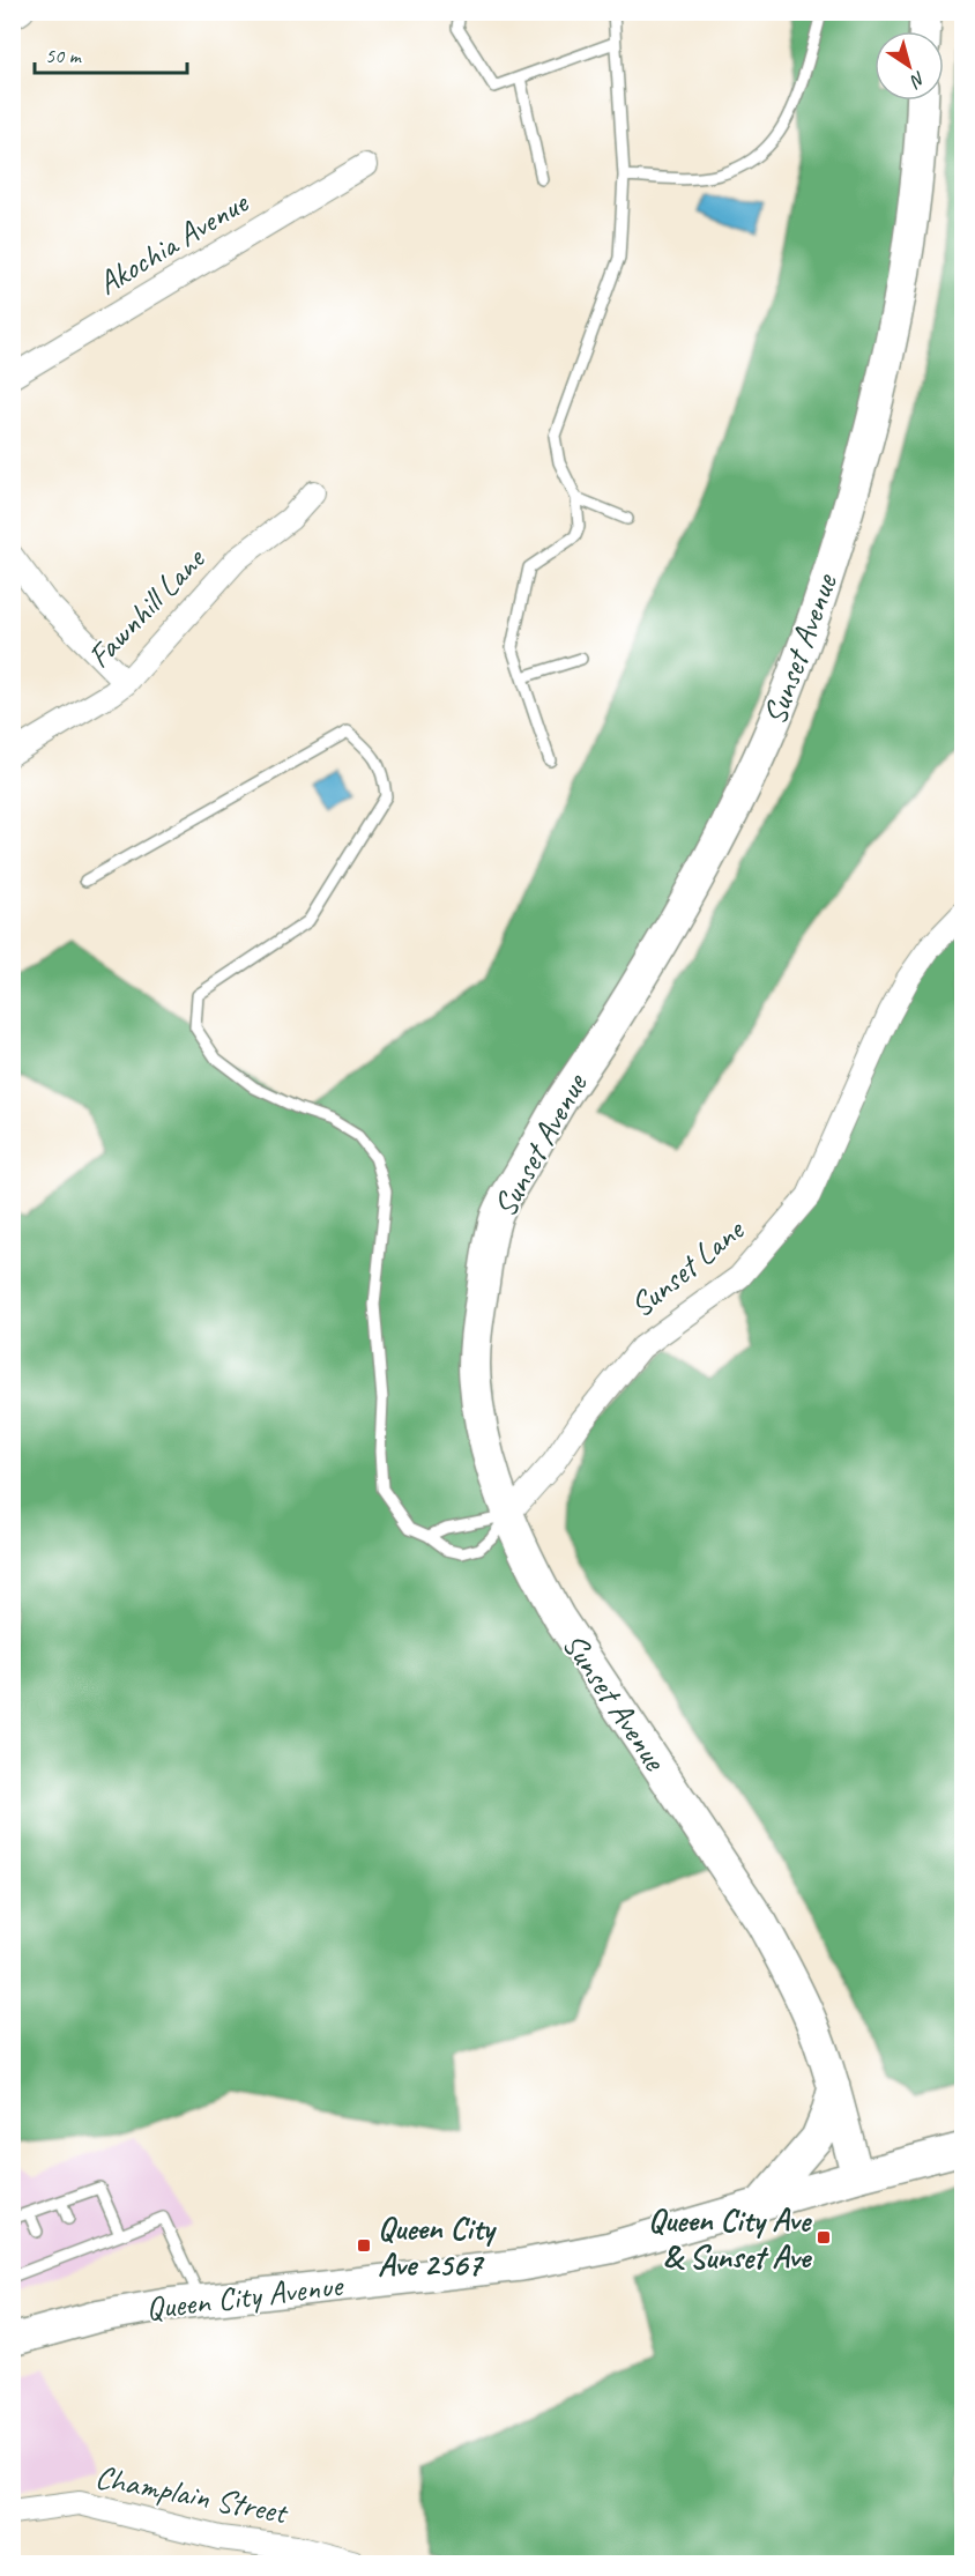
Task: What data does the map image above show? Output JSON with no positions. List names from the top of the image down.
{
  "streets": {
    "street": [
      "Akochia Avenue",
      "Fawnhill Lane",
      "Sunset Avenue",
      "Sunset Lane",
      "Queen City Avenue",
      "Champlain Street"
    ]
  },
  "crossings": [
    ["Sunset Avenue", "Sunset Lane"],
    ["Sunset Avenue", "Queen City Avenue"]
  ],
  "places": {
    "transit": ["Queen City Ave & Sunset Ave", "Queen City Ave 2567"]
  },
  "scale_bar": "50 m",
  "north": "bottom right"
}
